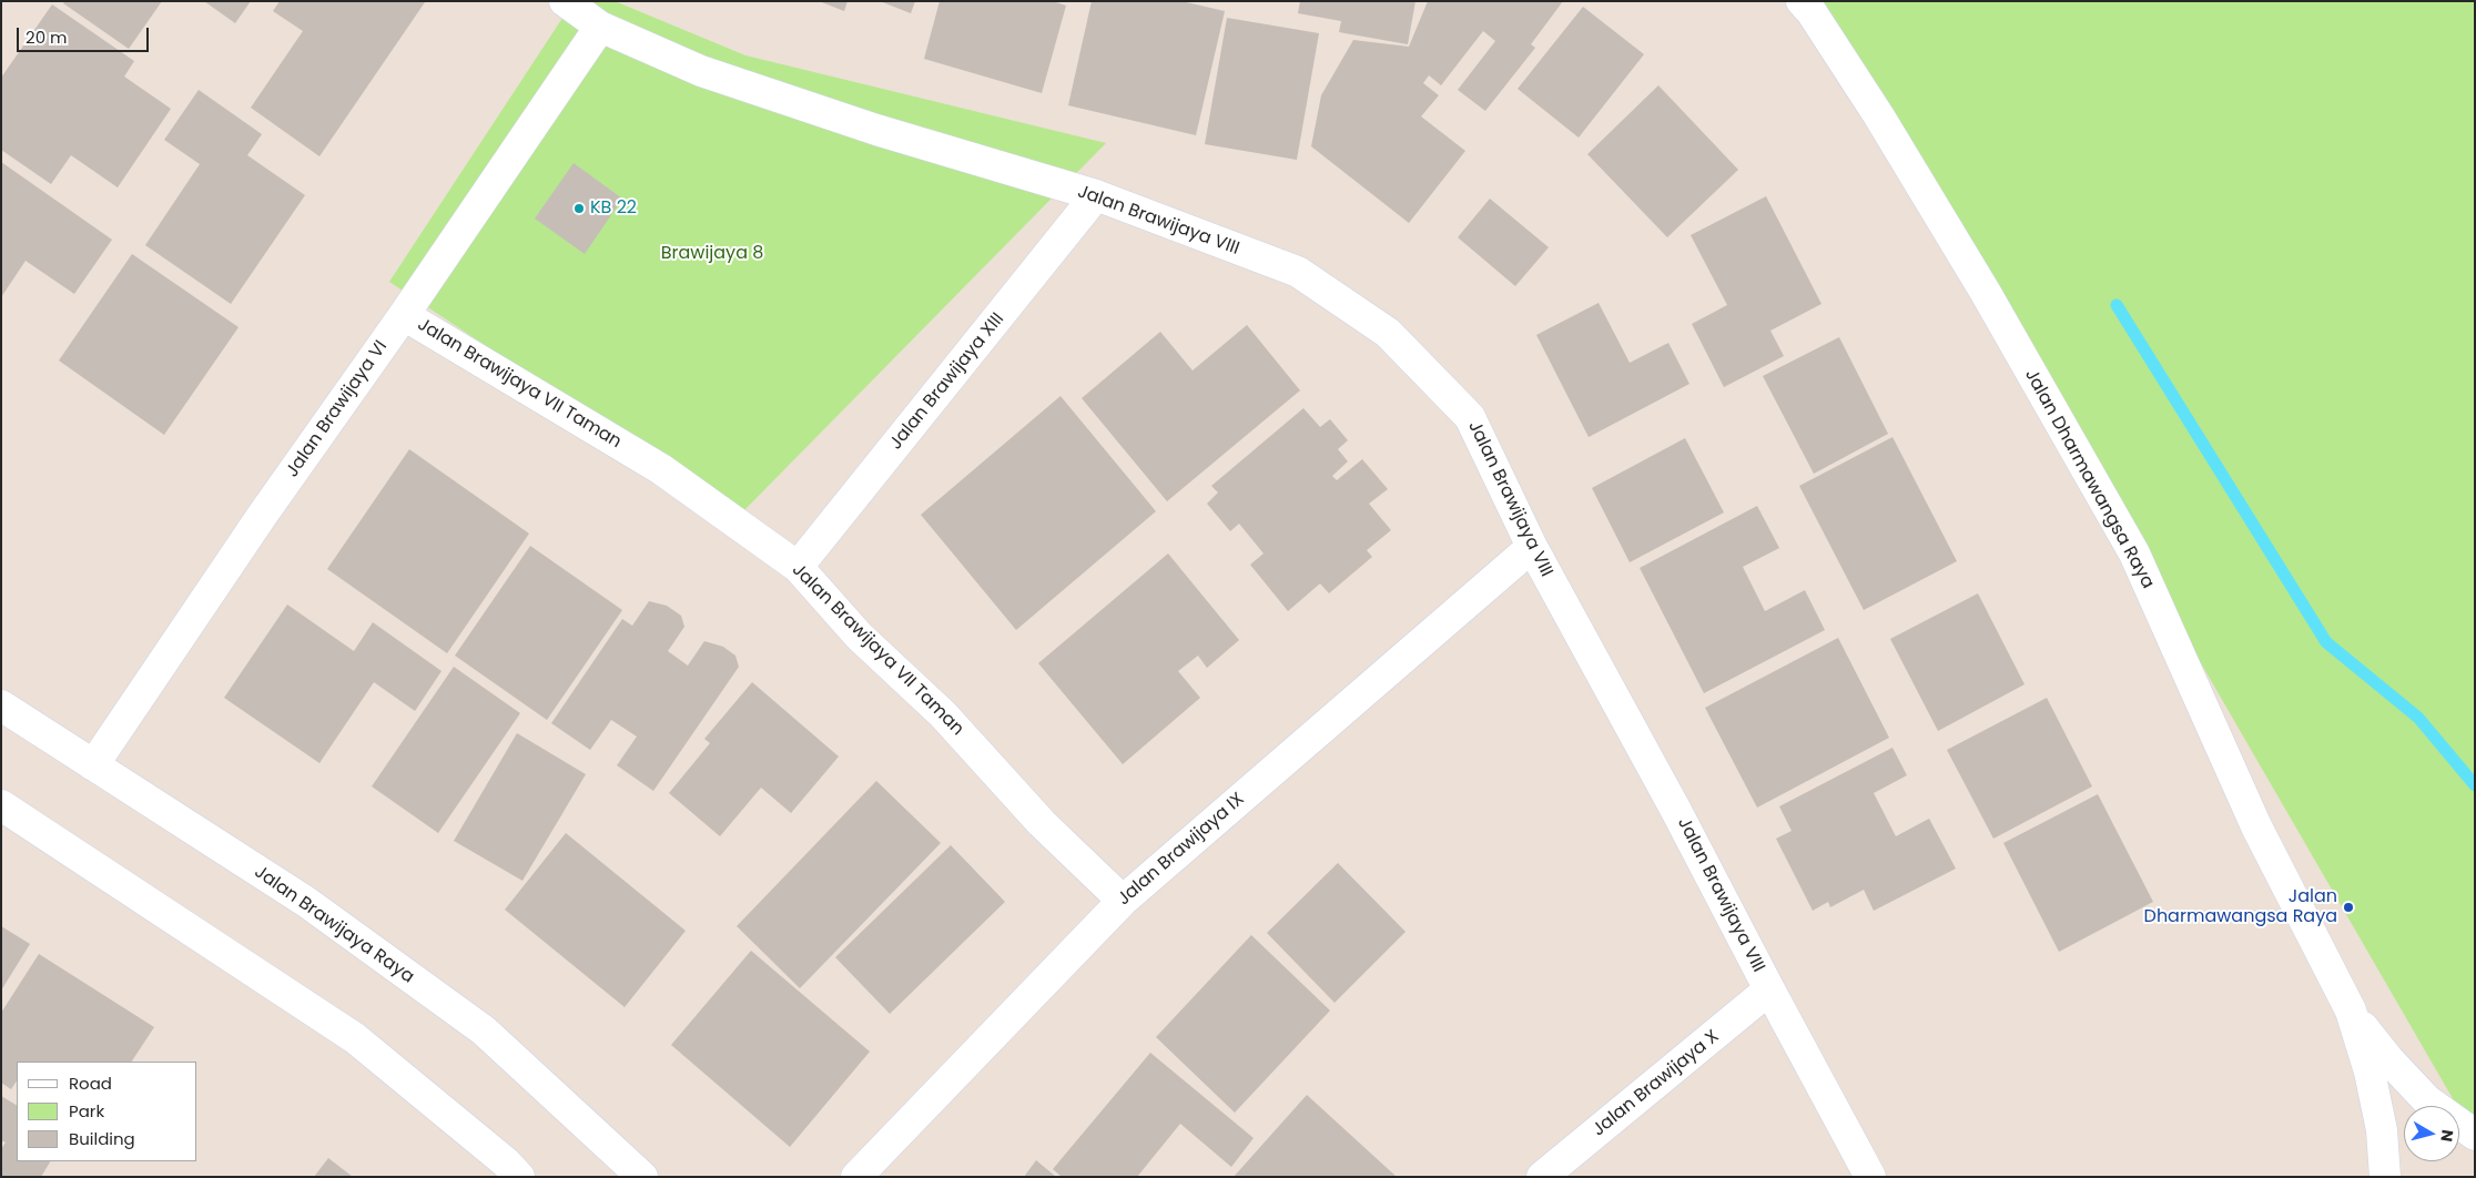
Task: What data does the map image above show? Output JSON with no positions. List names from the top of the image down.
{
  "streets": {
    "street": [
      "Jalan Brawijaya VIII",
      "Jalan Brawijaya XIII",
      "Jalan Brawijaya VII Taman",
      "Jalan Brawijaya VI",
      "Jalan Dharmawangsa Raya",
      "Jalan Brawijaya IX",
      "Jalan Brawijaya Raya",
      "Jalan Brawijaya X"
    ]
  },
  "crossings": [
    ["Jalan Brawijaya VIII", "Jalan Brawijaya XIII"],
    ["Jalan Brawijaya VIII", "Jalan Brawijaya VI"],
    ["Jalan Brawijaya VIII", "Jalan Brawijaya IX"],
    ["Jalan Brawijaya VIII", "Jalan Brawijaya X"],
    ["Jalan Brawijaya XIII", "Jalan Brawijaya VII Taman"],
    ["Jalan Brawijaya VII Taman", "Jalan Brawijaya VI"],
    ["Jalan Brawijaya VII Taman", "Jalan Brawijaya IX"],
    ["Jalan Brawijaya VI", "Jalan Brawijaya Raya"]
  ],
  "parks": ["Brawijaya 8"],
  "places": ["KB 22", "Jalan Dharmawangsa Raya"],
  "legend": ["Road", "Park", "Building"],
  "scale_bar": "20 m",
  "north": "right"
}
